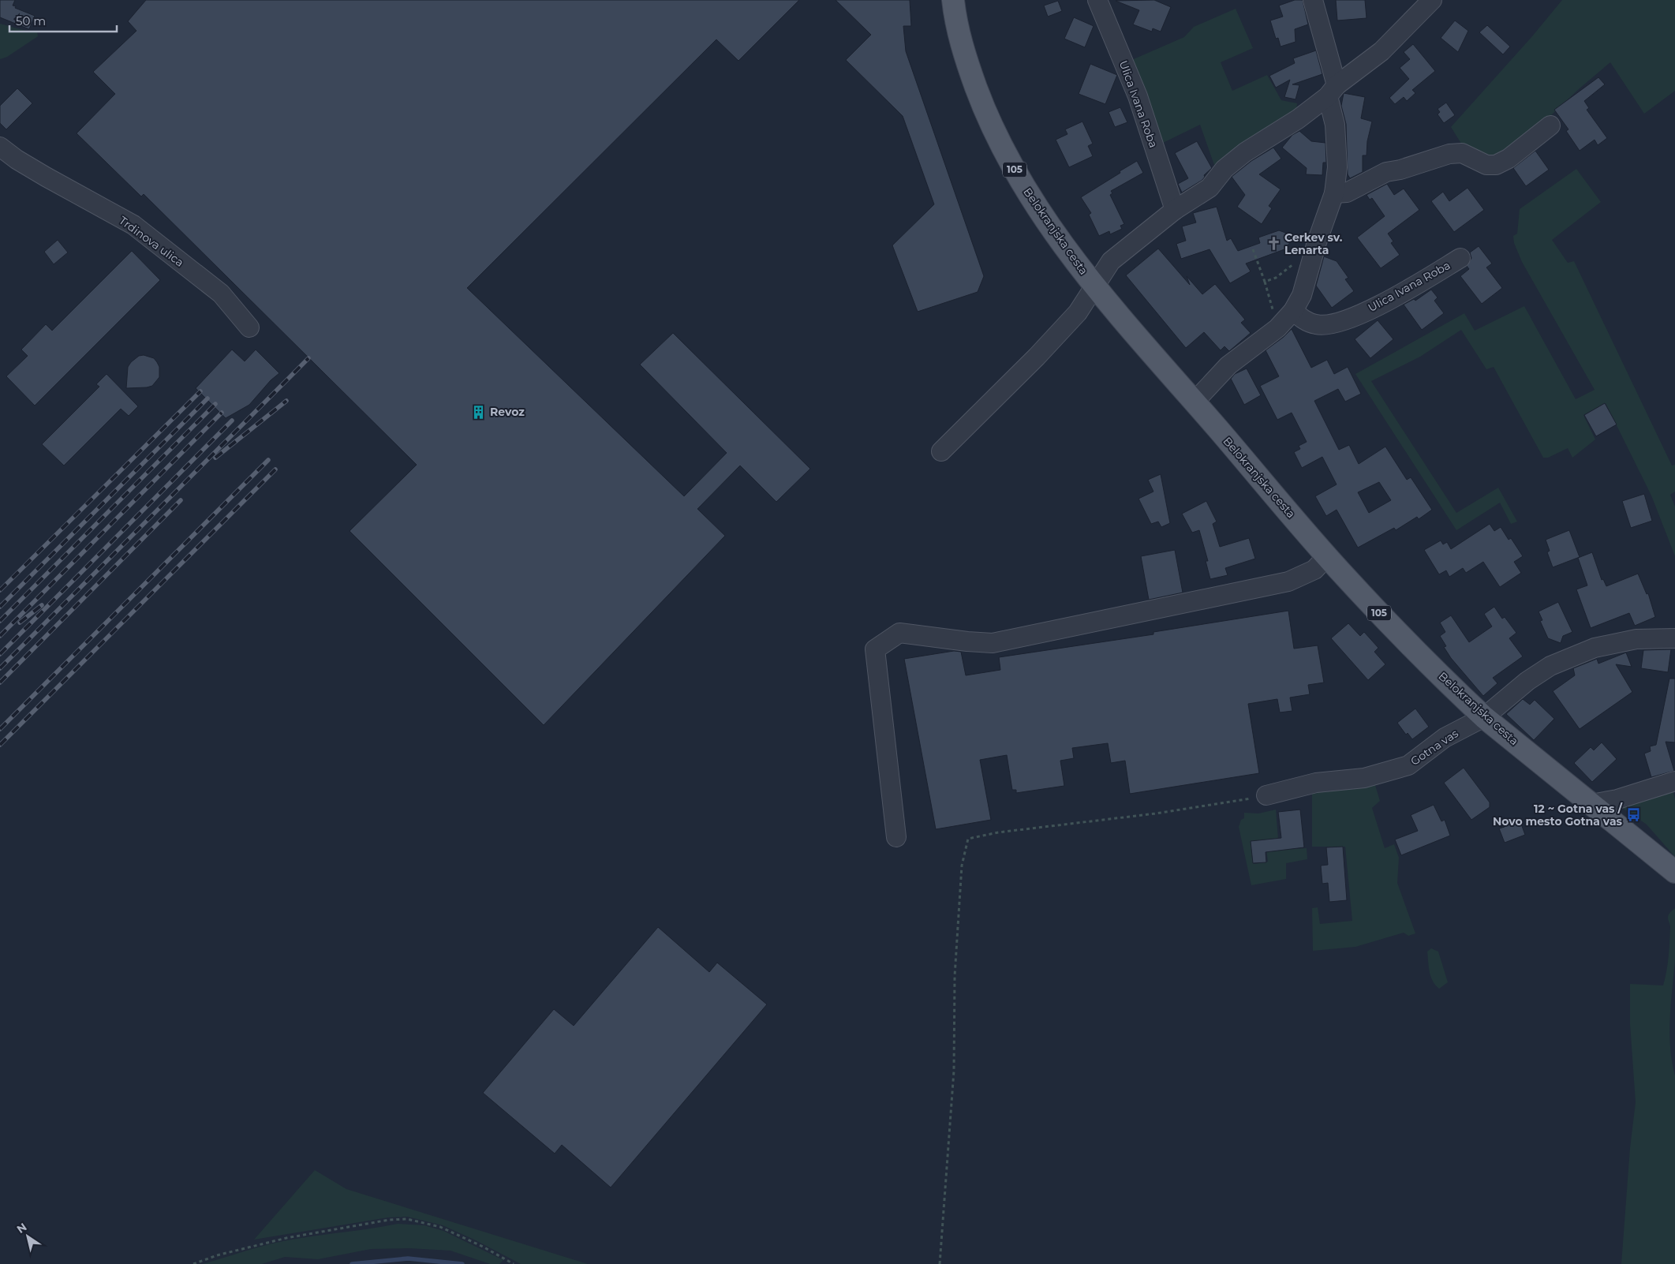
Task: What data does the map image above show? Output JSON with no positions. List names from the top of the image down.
{
  "streets": {
    "main road": ["105", "Belokranjska cesta"],
    "street": ["Ulica Ivana Roba", "Trdinova ulica", "Gotna vas"]
  },
  "crossings": [
    ["Belokranjska cesta", "Gotna vas"]
  ],
  "places": {
    "church": ["Cerkev sv. Lenarta"],
    "building": ["Revoz"],
    "bus stop": ["12 ~ Gotna vas / Novo mesto Gotna vas"]
  },
  "scale_bar": "50 m",
  "north": "top left"
}
